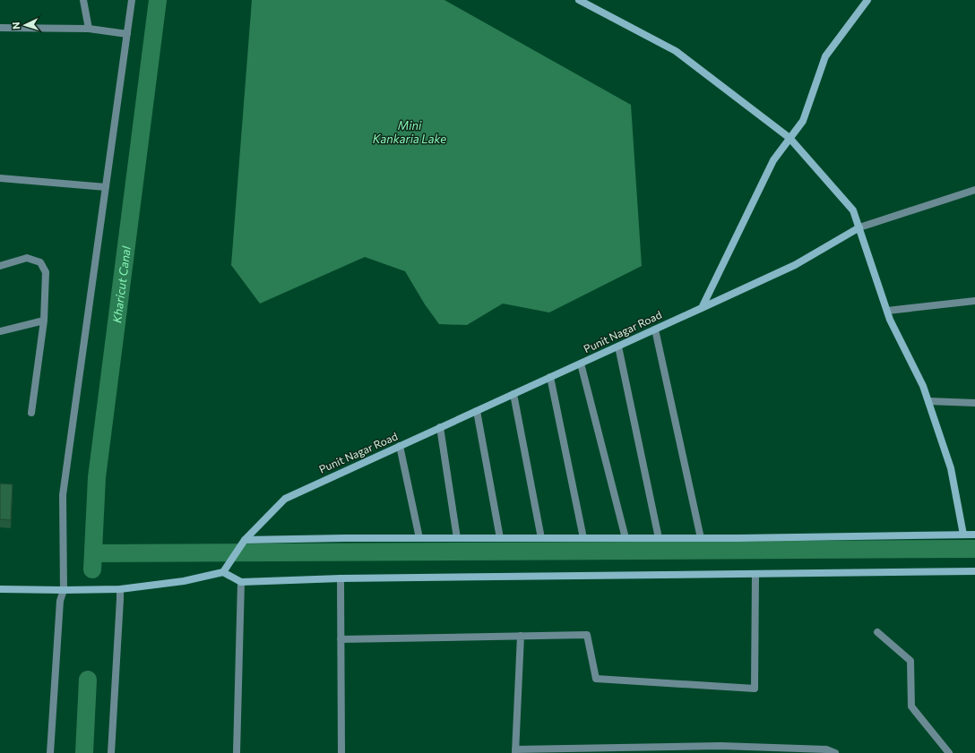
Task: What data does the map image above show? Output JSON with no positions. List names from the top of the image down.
{
  "streets": {
    "street": ["Punit Nagar Road"]
  },
  "water": ["Mini Kankaria Lake", "Kharicut Canal"],
  "north": "left"
}
